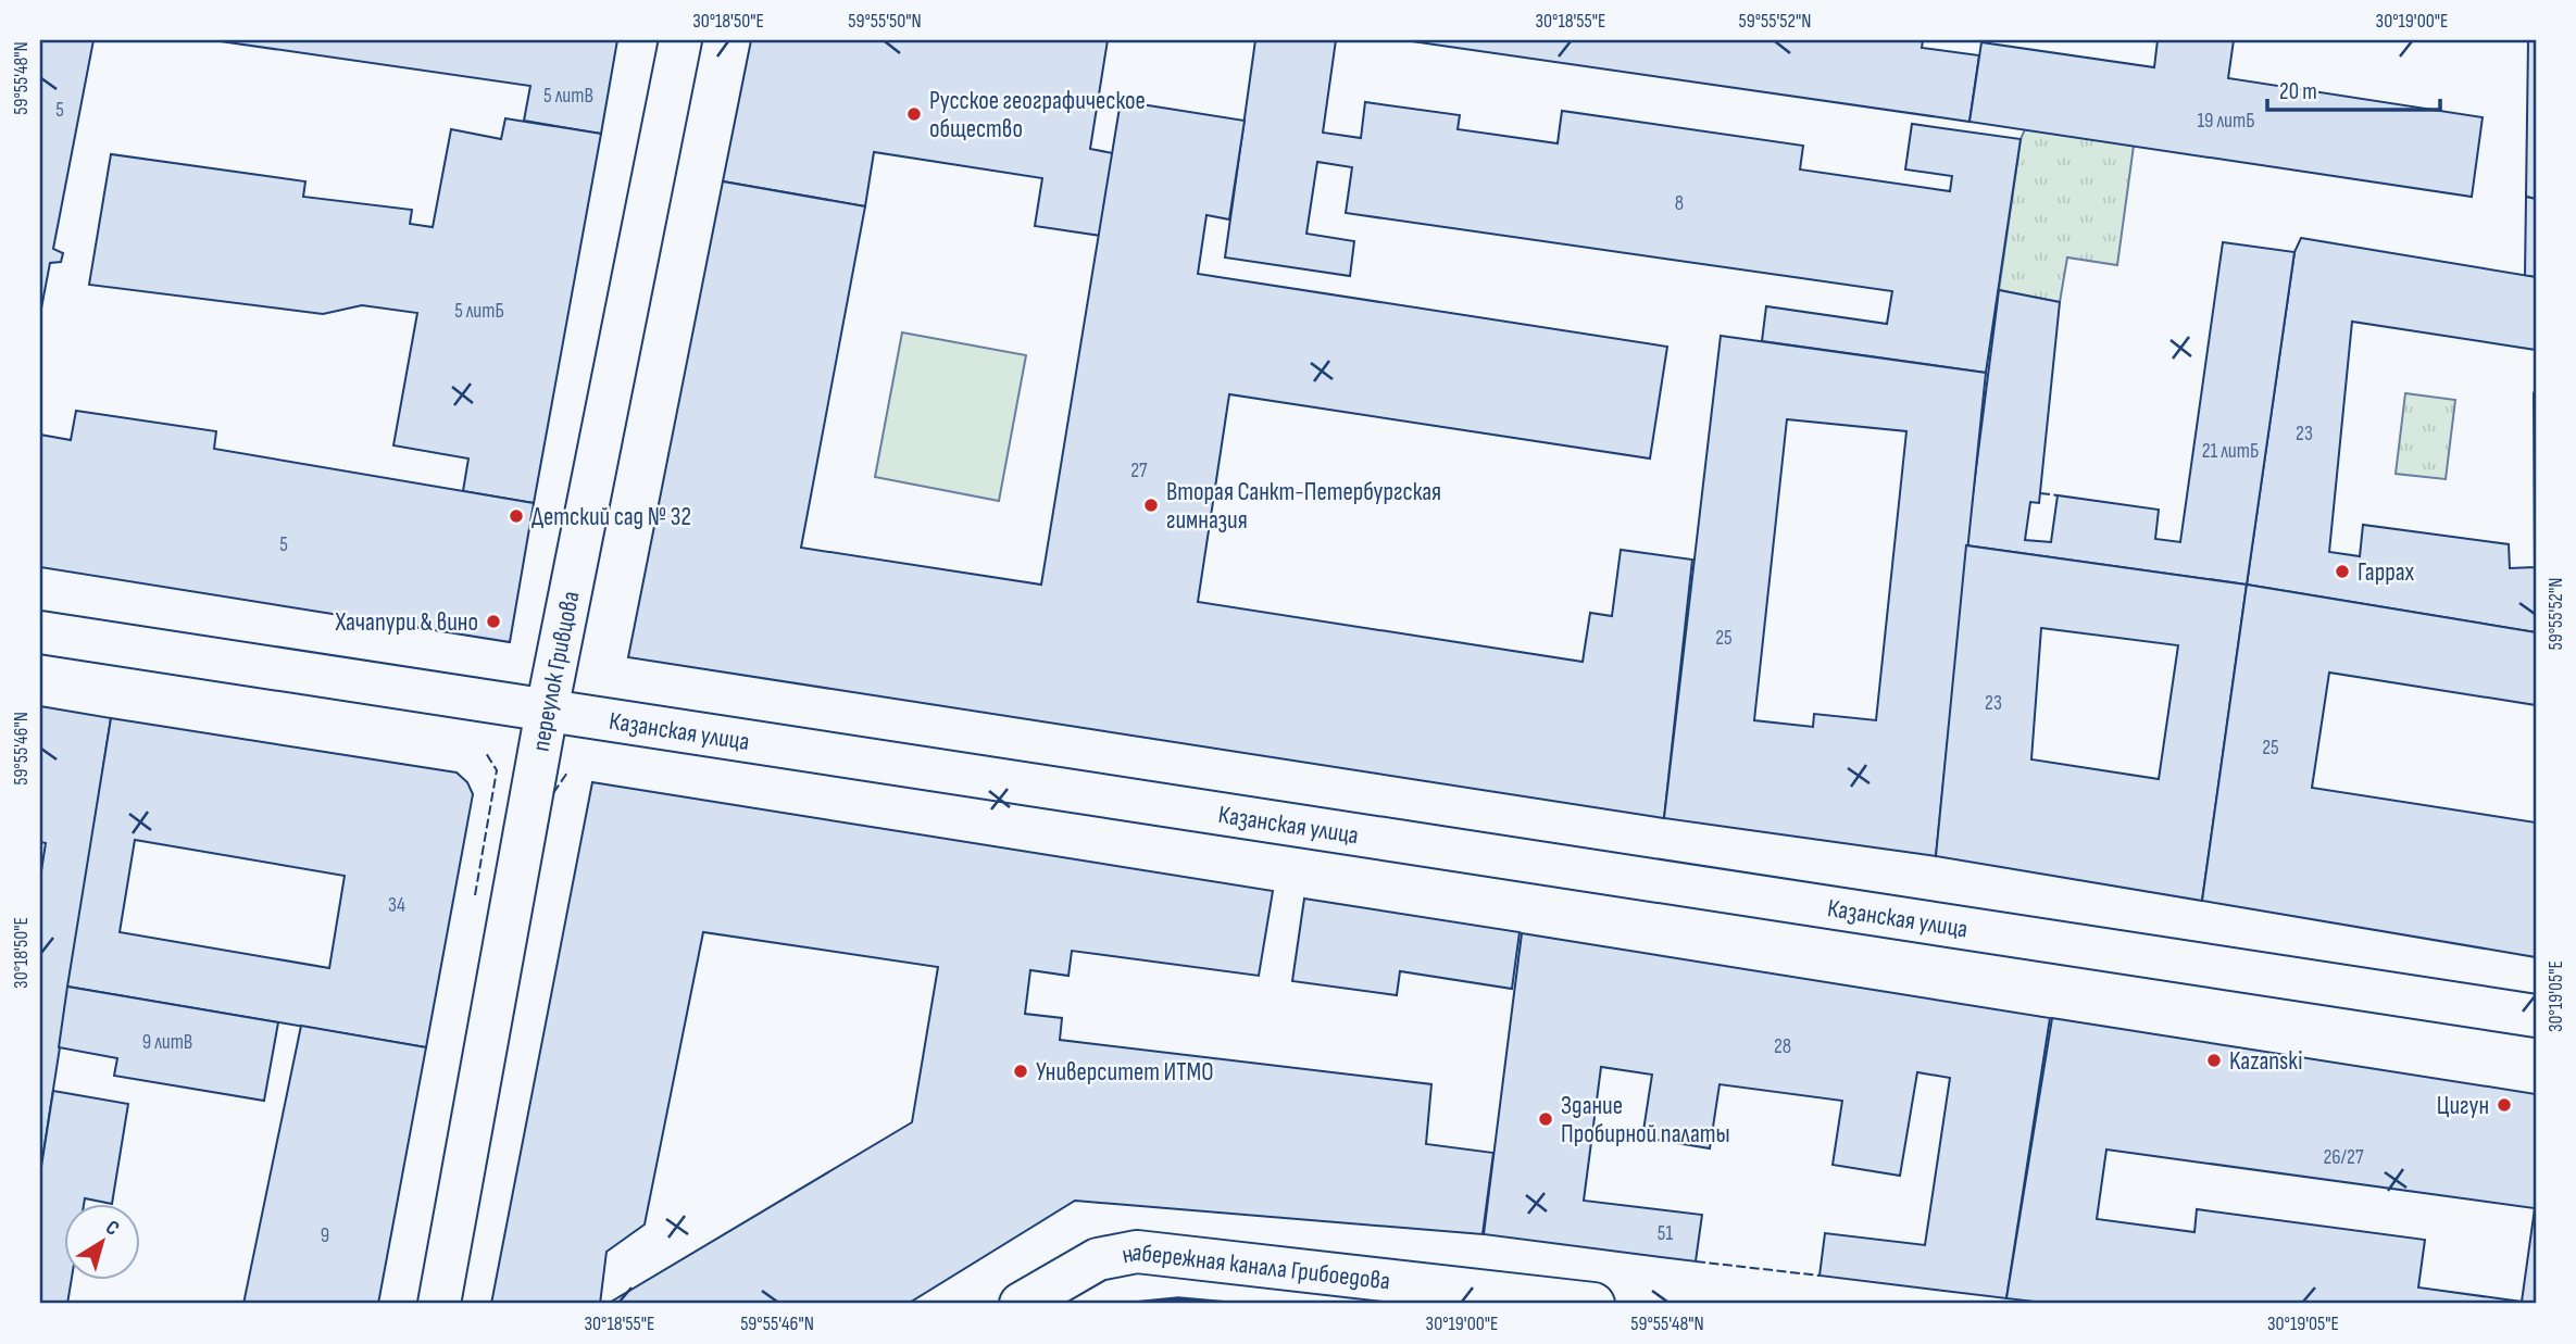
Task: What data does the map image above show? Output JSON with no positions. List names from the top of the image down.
{
  "streets": {
    "street": ["переулок Гривцова", "Казанская улица", "набережная канала Грибоедова"]
  },
  "crossings": [
    ["переулок Гривцова", "Казанская улица"]
  ],
  "places": [
    "Русское географическое общество",
    "Вторая Санкт-Петербургская гимназия",
    "Детский сад № 32",
    "Гаррах",
    "Хачапури & вино",
    "Kazanski",
    "Университет ИТМО",
    "Цигун",
    "Здание Пробирной палаты"
  ],
  "house_numbers": [
    "5 литВ",
    "5",
    "19 литБ",
    "8",
    "5 литБ",
    "23",
    "21 литБ",
    "27",
    "5",
    "25",
    "23",
    "25",
    "34",
    "9 литВ",
    "28",
    "26/27",
    "51",
    "9"
  ],
  "scale_bar": "20 m",
  "north": "top right",
  "coordinates": [
    "30°18'50\"E",
    "59°55'50\"N",
    "30°18'55\"E",
    "59°55'52\"N",
    "30°19'00\"E",
    "59°55'48\"N",
    "59°55'46\"N",
    "30°19'05\"E"
  ]
}
